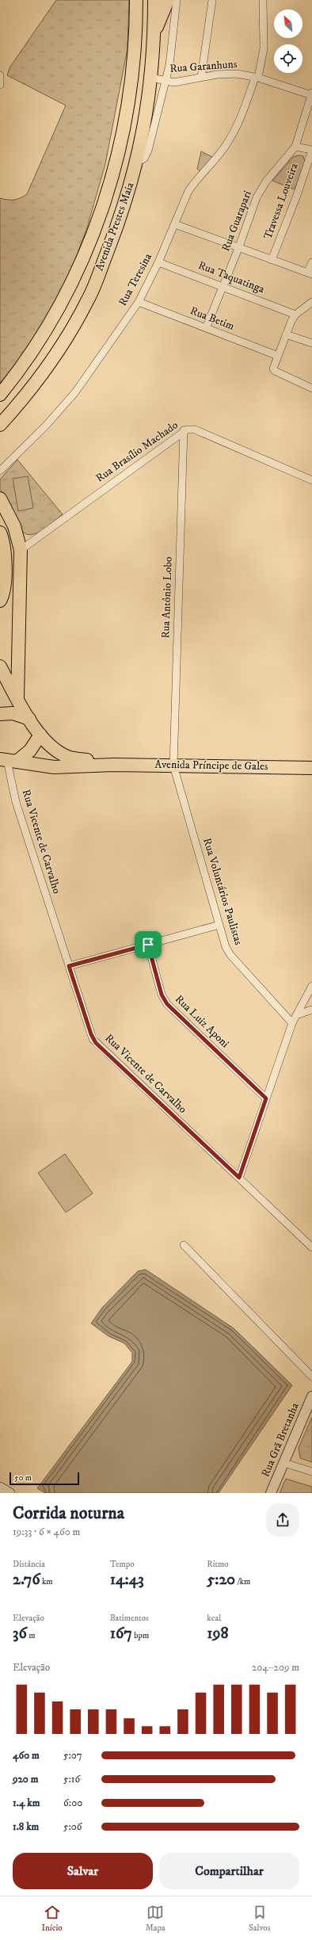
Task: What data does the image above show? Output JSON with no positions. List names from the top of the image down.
{
  "streets": {
    "highway": ["Avenida Prestes Maia", "Avenida Príncipe de Gales"],
    "street": [
      "Rua Garanhuns",
      "Travessa Louveira",
      "Rua Guarapari",
      "Rua Taquatinga",
      "Rua Teresina",
      "Rua Betim",
      "Rua Brasílio Machado",
      "Rua Antônio Lobo",
      "Rua Vicente de Carvalho",
      "Rua Voluntários Paulistas",
      "Rua Luiz Aponi",
      "Rua Grã Bretanha"
    ]
  },
  "crossings": [
    ["Rua Garanhuns", "Rua Guarapari"],
    ["Rua Garanhuns", "Avenida Prestes Maia"],
    ["Rua Garanhuns", "Rua Teresina"],
    ["Rua Guarapari", "Rua Taquatinga"],
    ["Rua Guarapari", "Rua Betim"],
    ["Rua Taquatinga", "Rua Teresina"],
    ["Rua Teresina", "Rua Betim"],
    ["Rua Brasílio Machado", "Rua Antônio Lobo"],
    ["Rua Antônio Lobo", "Avenida Príncipe de Gales"],
    ["Rua Antônio Lobo", "Rua Voluntários Paulistas"],
    ["Avenida Príncipe de Gales", "Rua Vicente de Carvalho"],
    ["Avenida Príncipe de Gales", "Rua Voluntários Paulistas"]
  ],
  "scale_bar": "50 m",
  "north": "top left",
  "page": {
    "scale": "50 m",
    "heading": ["Corrida noturna", "19:33 · 6 × 460 m"],
    "stats": [
      ["Distância", "2.76 km"],
      ["Tempo", "14:43"],
      ["Ritmo", "5:20 /km"],
      ["Elevação", "36 m"],
      ["Batimentos", "167 bpm"],
      ["kcal", "198"]
    ],
    "chart": ["Elevação", "204–209 m"],
    "list": [
      {
        "name": "460 m",
        "note": "5:07"
      },
      {
        "name": "920 m",
        "note": "5:16"
      },
      {
        "name": "1.4 km",
        "note": "6:00"
      },
      {
        "name": "1.8 km",
        "note": "5:06"
      }
    ],
    "buttons": ["Salvar", "Compartilhar"],
    "tabs": ["Início", "Mapa", "Salvos"]
  }
}
